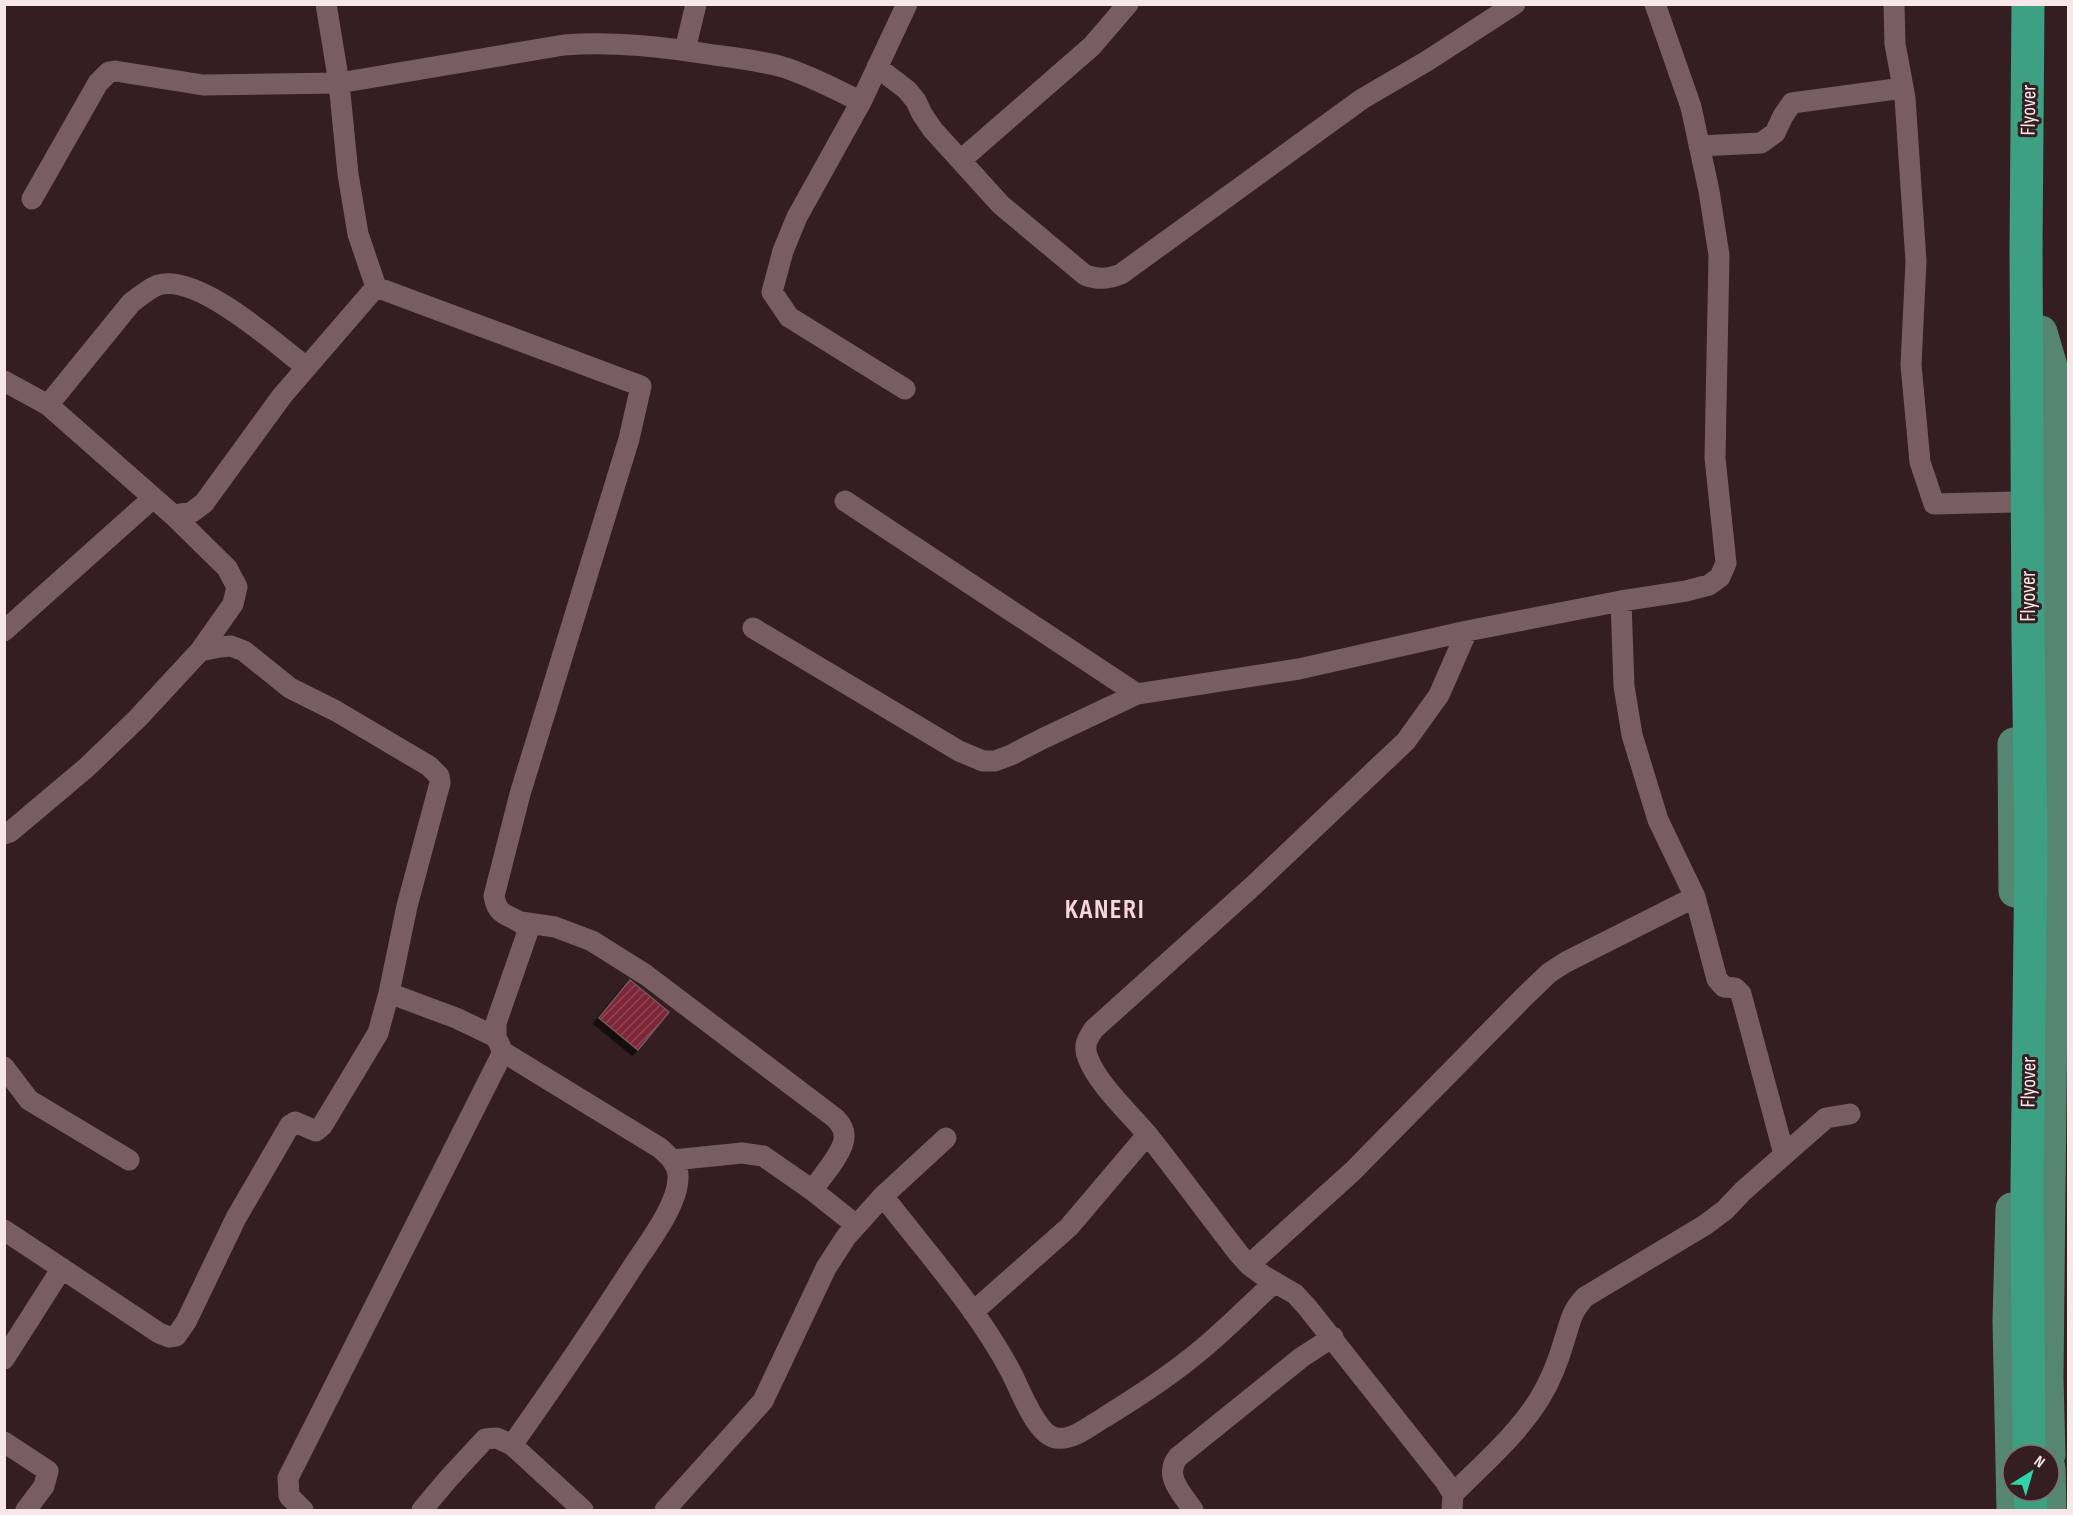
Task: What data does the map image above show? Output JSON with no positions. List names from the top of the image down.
{
  "streets": {
    "highway": ["Flyover"]
  },
  "districts": ["KANERI"],
  "north": "top right"
}
